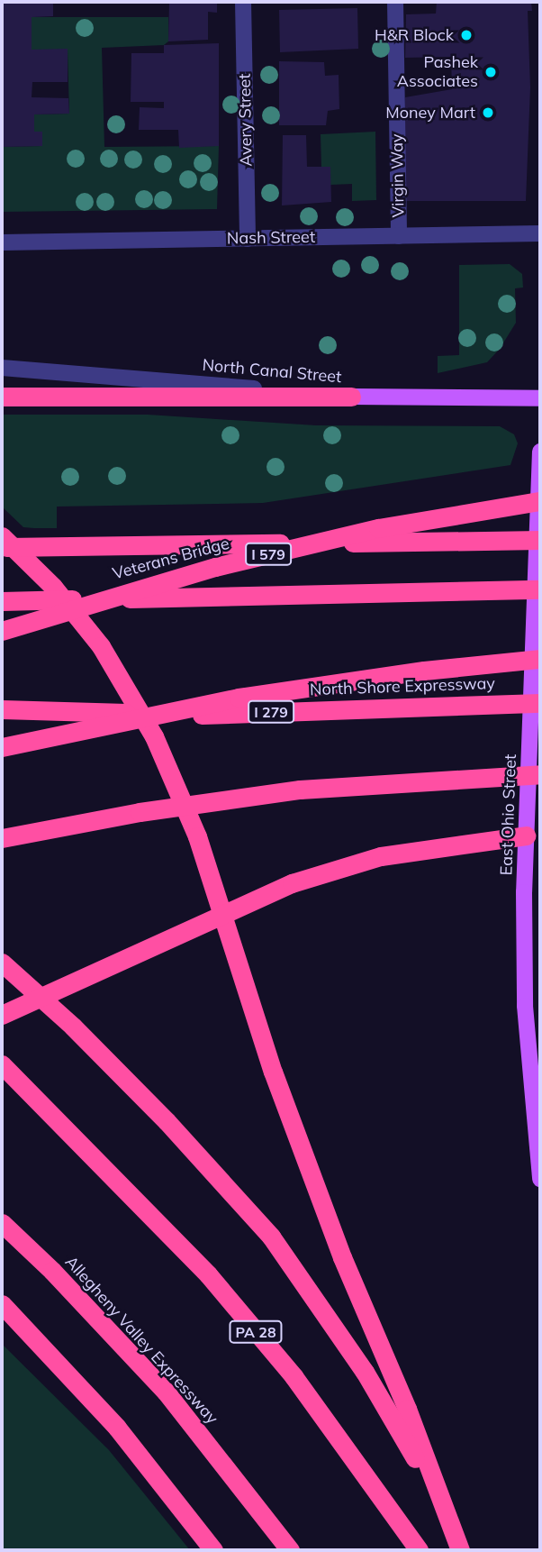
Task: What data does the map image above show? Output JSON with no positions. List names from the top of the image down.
{
  "streets": {
    "highway": [
      "I 579",
      "Veterans Bridge",
      "North Shore Expressway",
      "I 279",
      "PA 28",
      "Allegheny Valley Expressway"
    ],
    "main road": ["North Canal Street", "East Ohio Street"],
    "street": ["Avery Street", "Virgin Way", "Nash Street"]
  },
  "crossings": [
    ["Avery Street", "Nash Street"],
    ["Virgin Way", "Nash Street"]
  ],
  "places": ["H&R Block", "Pashek Associates", "Money Mart"]
}
